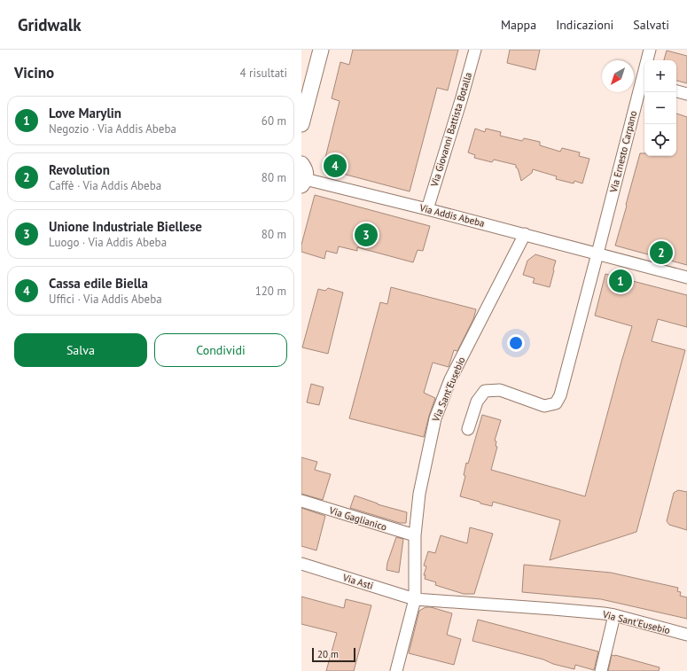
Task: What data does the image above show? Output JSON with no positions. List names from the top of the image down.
{
  "streets": {
    "street": [
      "Via Giovanni Battista Botalla",
      "Via Ernesto Carpano",
      "Via Addis Abeba",
      "Via Sant'Eusebio",
      "Via Gaglianico",
      "Via Asti"
    ]
  },
  "crossings": [
    ["Via Giovanni Battista Botalla", "Via Addis Abeba"],
    ["Via Ernesto Carpano", "Via Addis Abeba"],
    ["Via Addis Abeba", "Via Sant'Eusebio"],
    ["Via Sant'Eusebio", "Via Gaglianico"],
    ["Via Sant'Eusebio", "Via Asti"]
  ],
  "scale_bar": "20 m",
  "north": "bottom left",
  "page": {
    "header": "Gridwalk",
    "nav": ["Mappa", "Indicazioni", "Salvati"],
    "heading": ["Vicino", "4 risultati"],
    "map_buttons": ["+", "−"],
    "list": [
      {
        "mark": "1",
        "name": "Love Marylin",
        "note": "Negozio · Via Addis Abeba",
        "value": "60 m"
      },
      {
        "mark": "2",
        "name": "Revolution",
        "note": "Caffè · Via Addis Abeba",
        "value": "80 m"
      },
      {
        "mark": "3",
        "name": "Unione Industriale Biellese",
        "note": "Luogo · Via Addis Abeba",
        "value": "80 m"
      },
      {
        "mark": "4",
        "name": "Cassa edile Biella",
        "note": "Uffici · Via Addis Abeba",
        "value": "120 m"
      }
    ],
    "pins": [
      "4",
      "3",
      "2",
      "1"
    ],
    "buttons": ["Salva", "Condividi"],
    "scale": "20 m"
  }
}
